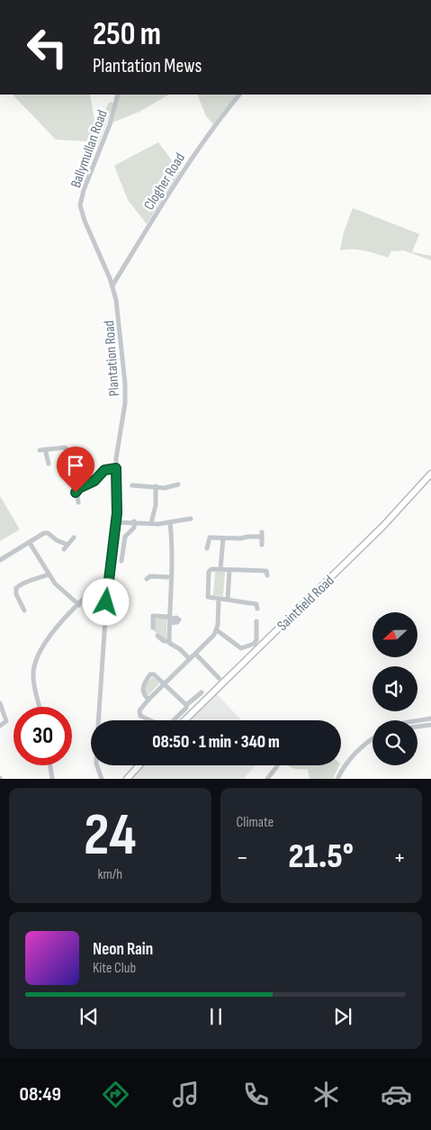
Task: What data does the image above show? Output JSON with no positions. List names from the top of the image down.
{
  "streets": {
    "main road": ["Saintfield Road"],
    "street": ["Ballymullan Road", "Clogher Road", "Plantation Road"]
  },
  "crossings": [
    ["Ballymullan Road", "Clogher Road"],
    ["Ballymullan Road", "Plantation Road"],
    ["Clogher Road", "Plantation Road"]
  ],
  "north": "left",
  "page": {
    "turn": ["250 m", "Plantation Mews"],
    "limit": "30",
    "trip": "08:50 · 1 min · 340 m",
    "tile": [
      ["24", "km/h"],
      "Climate"
    ],
    "heat": ["−", "21.5°", "+"],
    "song": ["Neon Rain", "Kite Club"],
    "tabs": "08:49"
  }
}
